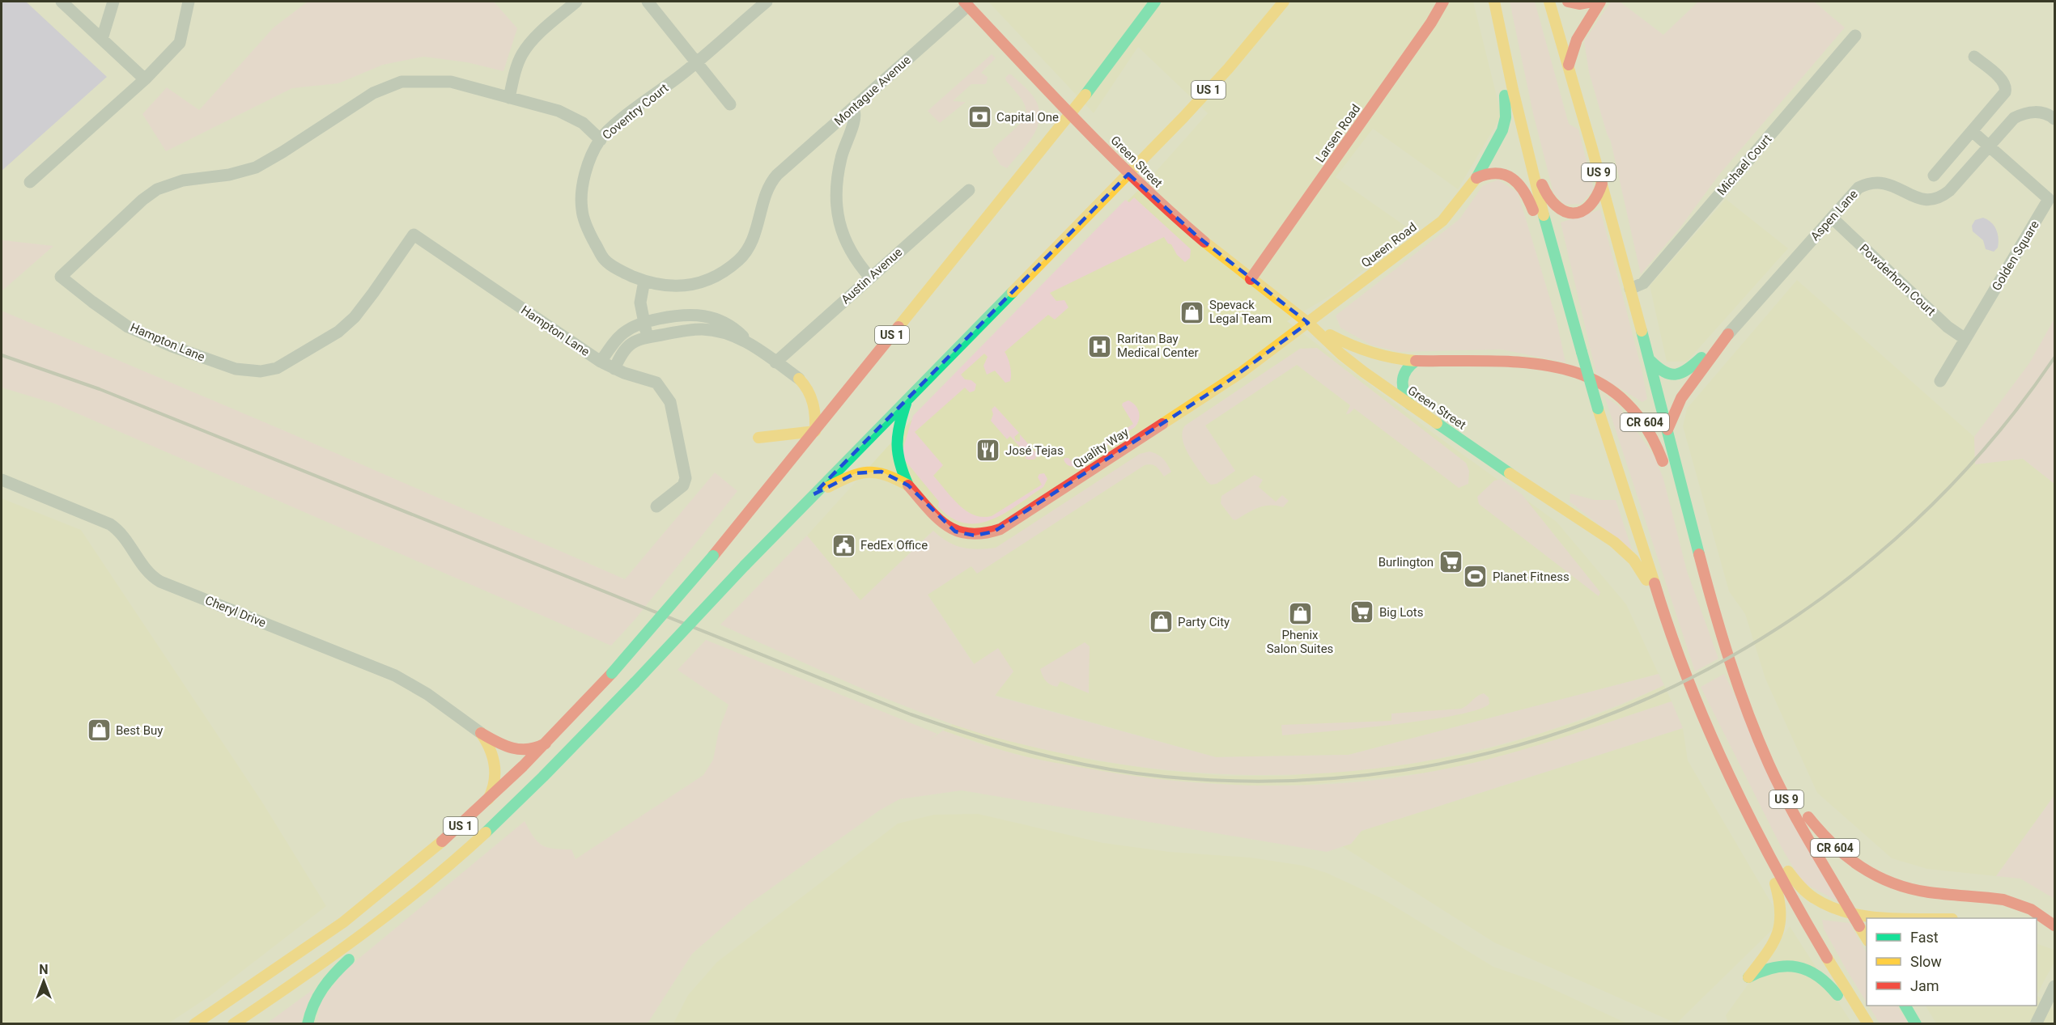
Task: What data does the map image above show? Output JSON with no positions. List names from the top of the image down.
{
  "streets": {
    "main road": [
      "US 1",
      "Larsen Road",
      "Green Street",
      "US 9",
      "Queen Road",
      "CR 604",
      "Quality Way"
    ],
    "street": [
      "Montague Avenue",
      "Coventry Court",
      "Michael Court",
      "Aspen Lane",
      "Golden Square",
      "Austin Avenue",
      "Powderhorn Court",
      "Hampton Lane",
      "Cheryl Drive"
    ]
  },
  "crossings": [
    ["US 1", "Green Street"],
    ["Montague Avenue", "Coventry Court"],
    ["Montague Avenue", "Green Street"],
    ["Coventry Court", "Hampton Lane"],
    ["Larsen Road", "Green Street"],
    ["Green Street", "Queen Road"],
    ["Green Street", "CR 604"],
    ["Green Street", "Quality Way"],
    ["Michael Court", "US 9"],
    ["US 9", "CR 604"],
    ["Aspen Lane", "Golden Square"],
    ["Aspen Lane", "Powderhorn Court"],
    ["Queen Road", "Quality Way"],
    ["Golden Square", "Powderhorn Court"]
  ],
  "places": {
    "bank": ["Capital One"],
    "shop": [
      "Spevack Legal Team",
      "Phenix Salon Suites",
      "Party City",
      "Best Buy"
    ],
    "hospital": ["Raritan Bay Medical Center"],
    "restaurant": ["José Tejas"],
    "public building": ["FedEx Office"],
    "supermarket": ["Burlington", "Big Lots"],
    "sports": ["Planet Fitness"]
  },
  "legend": ["Fast", "Slow", "Jam"],
  "north": "top"
}
